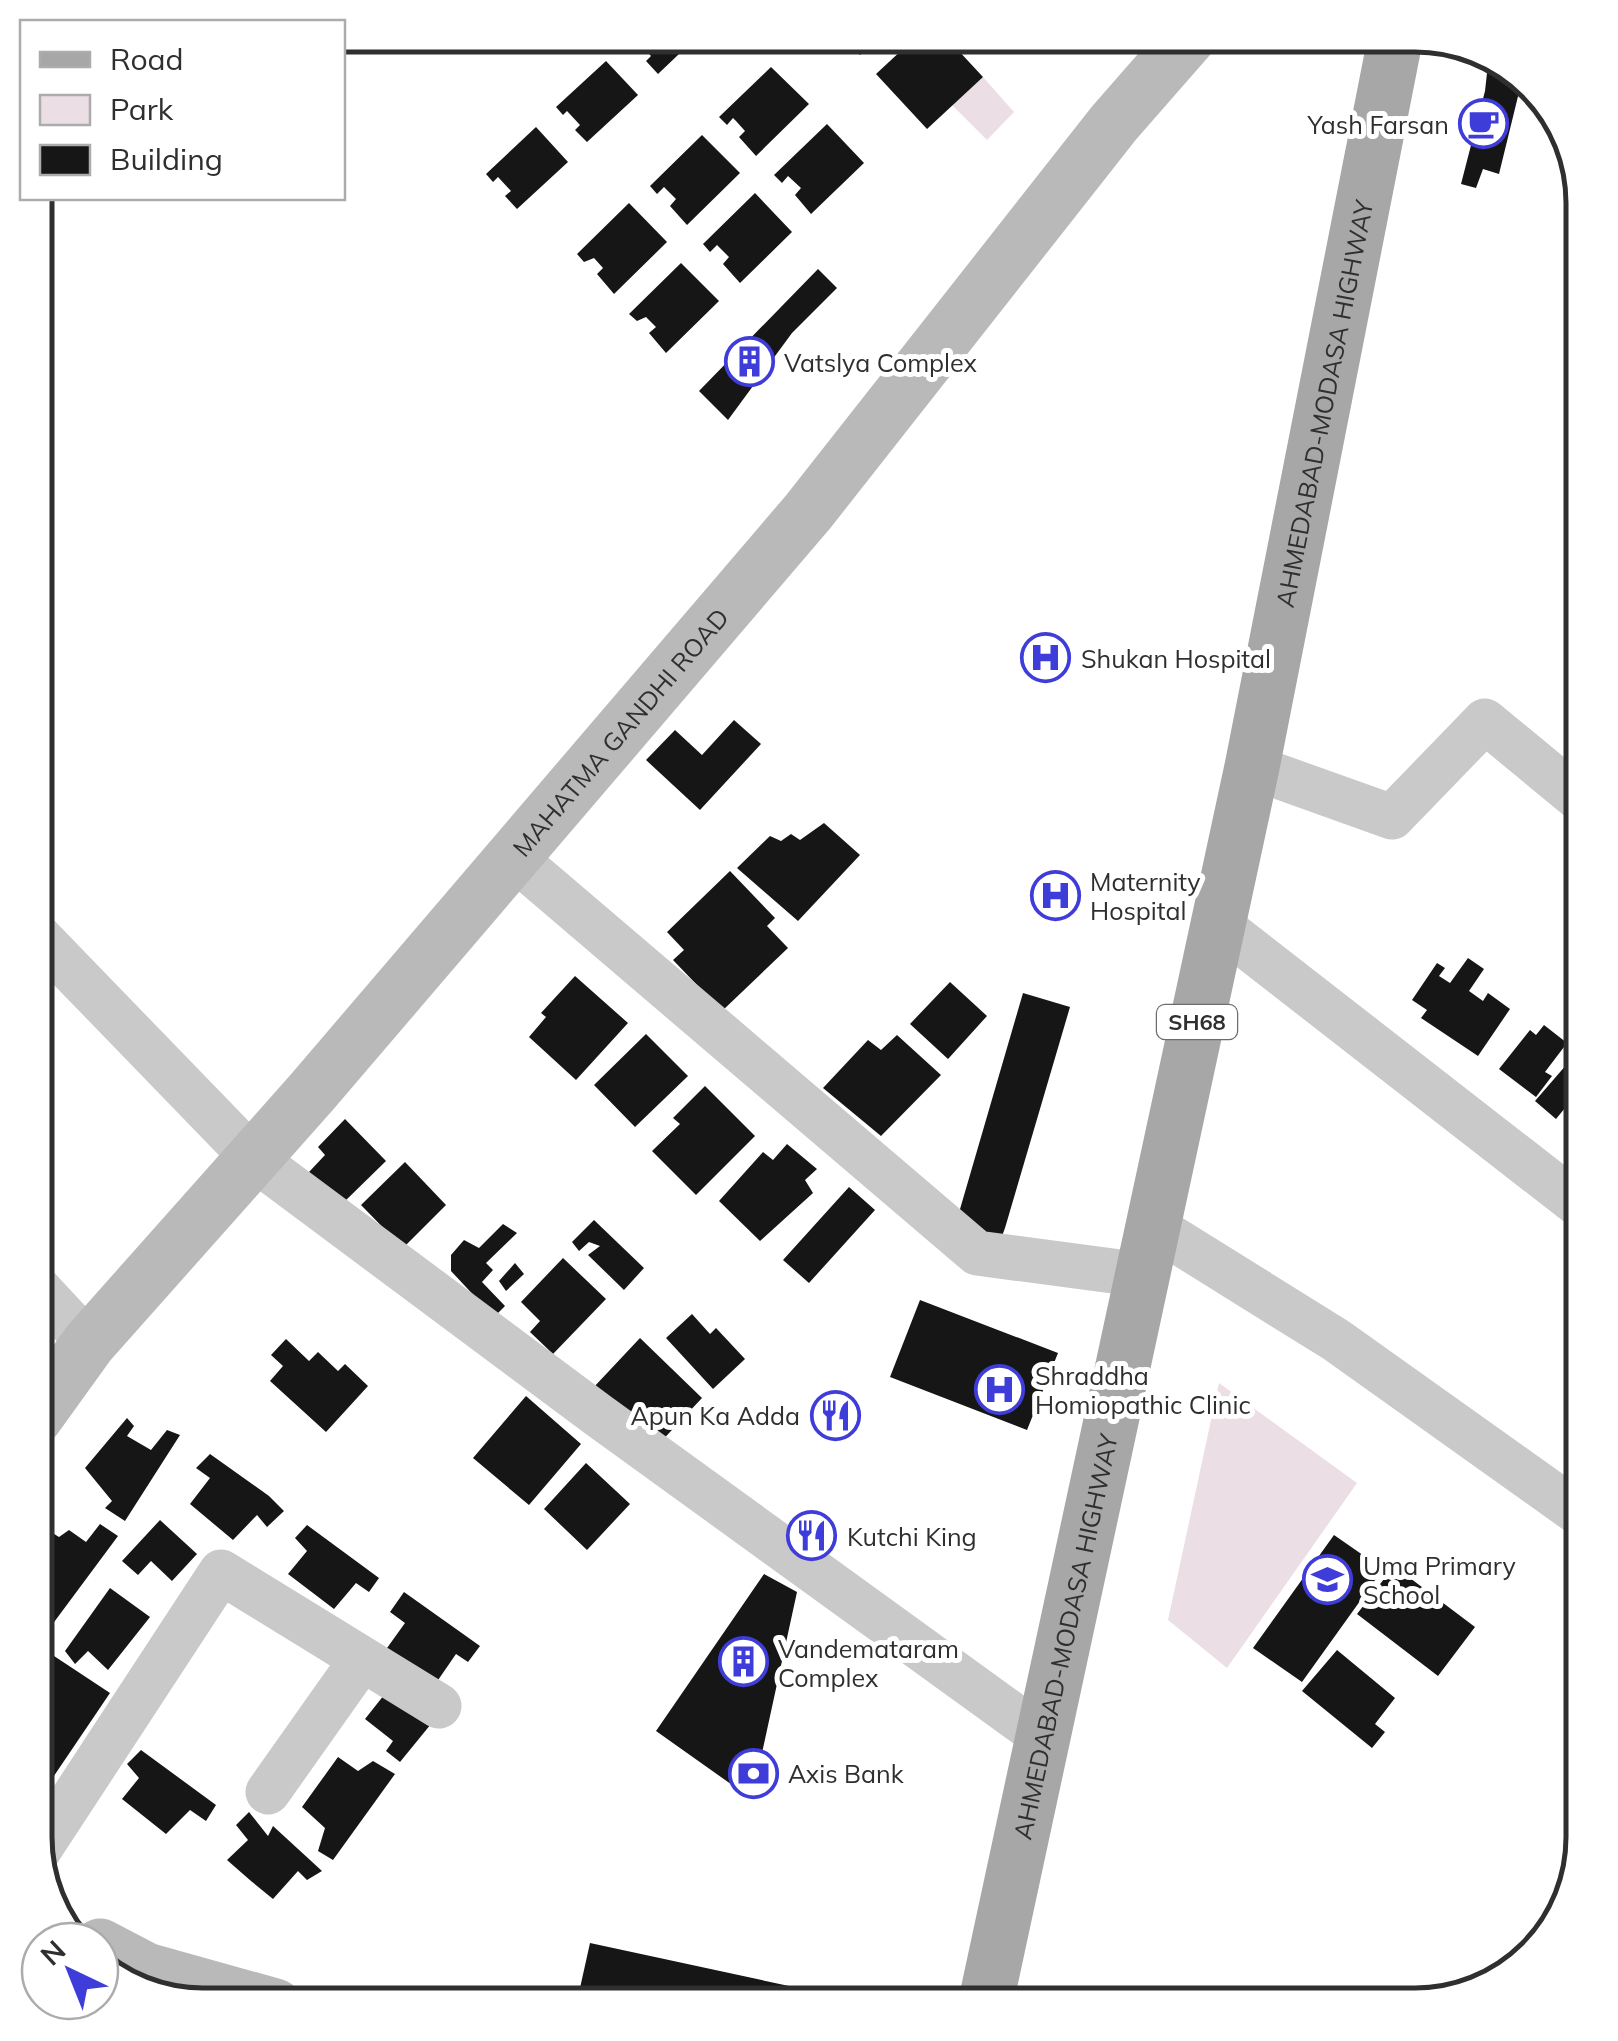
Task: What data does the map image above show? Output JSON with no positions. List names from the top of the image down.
{
  "streets": {
    "main road": ["AHMEDABAD-MODASA HIGHWAY", "SH68"],
    "street": ["MAHATMA GANDHI ROAD"]
  },
  "places": {
    "cafe": ["Yash Farsan"],
    "building": ["Vatslya Complex", "Vandemataram Complex"],
    "hospital": ["Shukan Hospital", "Maternity Hospital", "Shraddha Homiopathic Clinic"],
    "restaurant": ["Apun Ka Adda", "Kutchi King"],
    "school or university": ["Uma Primary School"],
    "bank": ["Axis Bank"]
  },
  "legend": ["Road", "Park", "Building"],
  "north": "top left"
}
